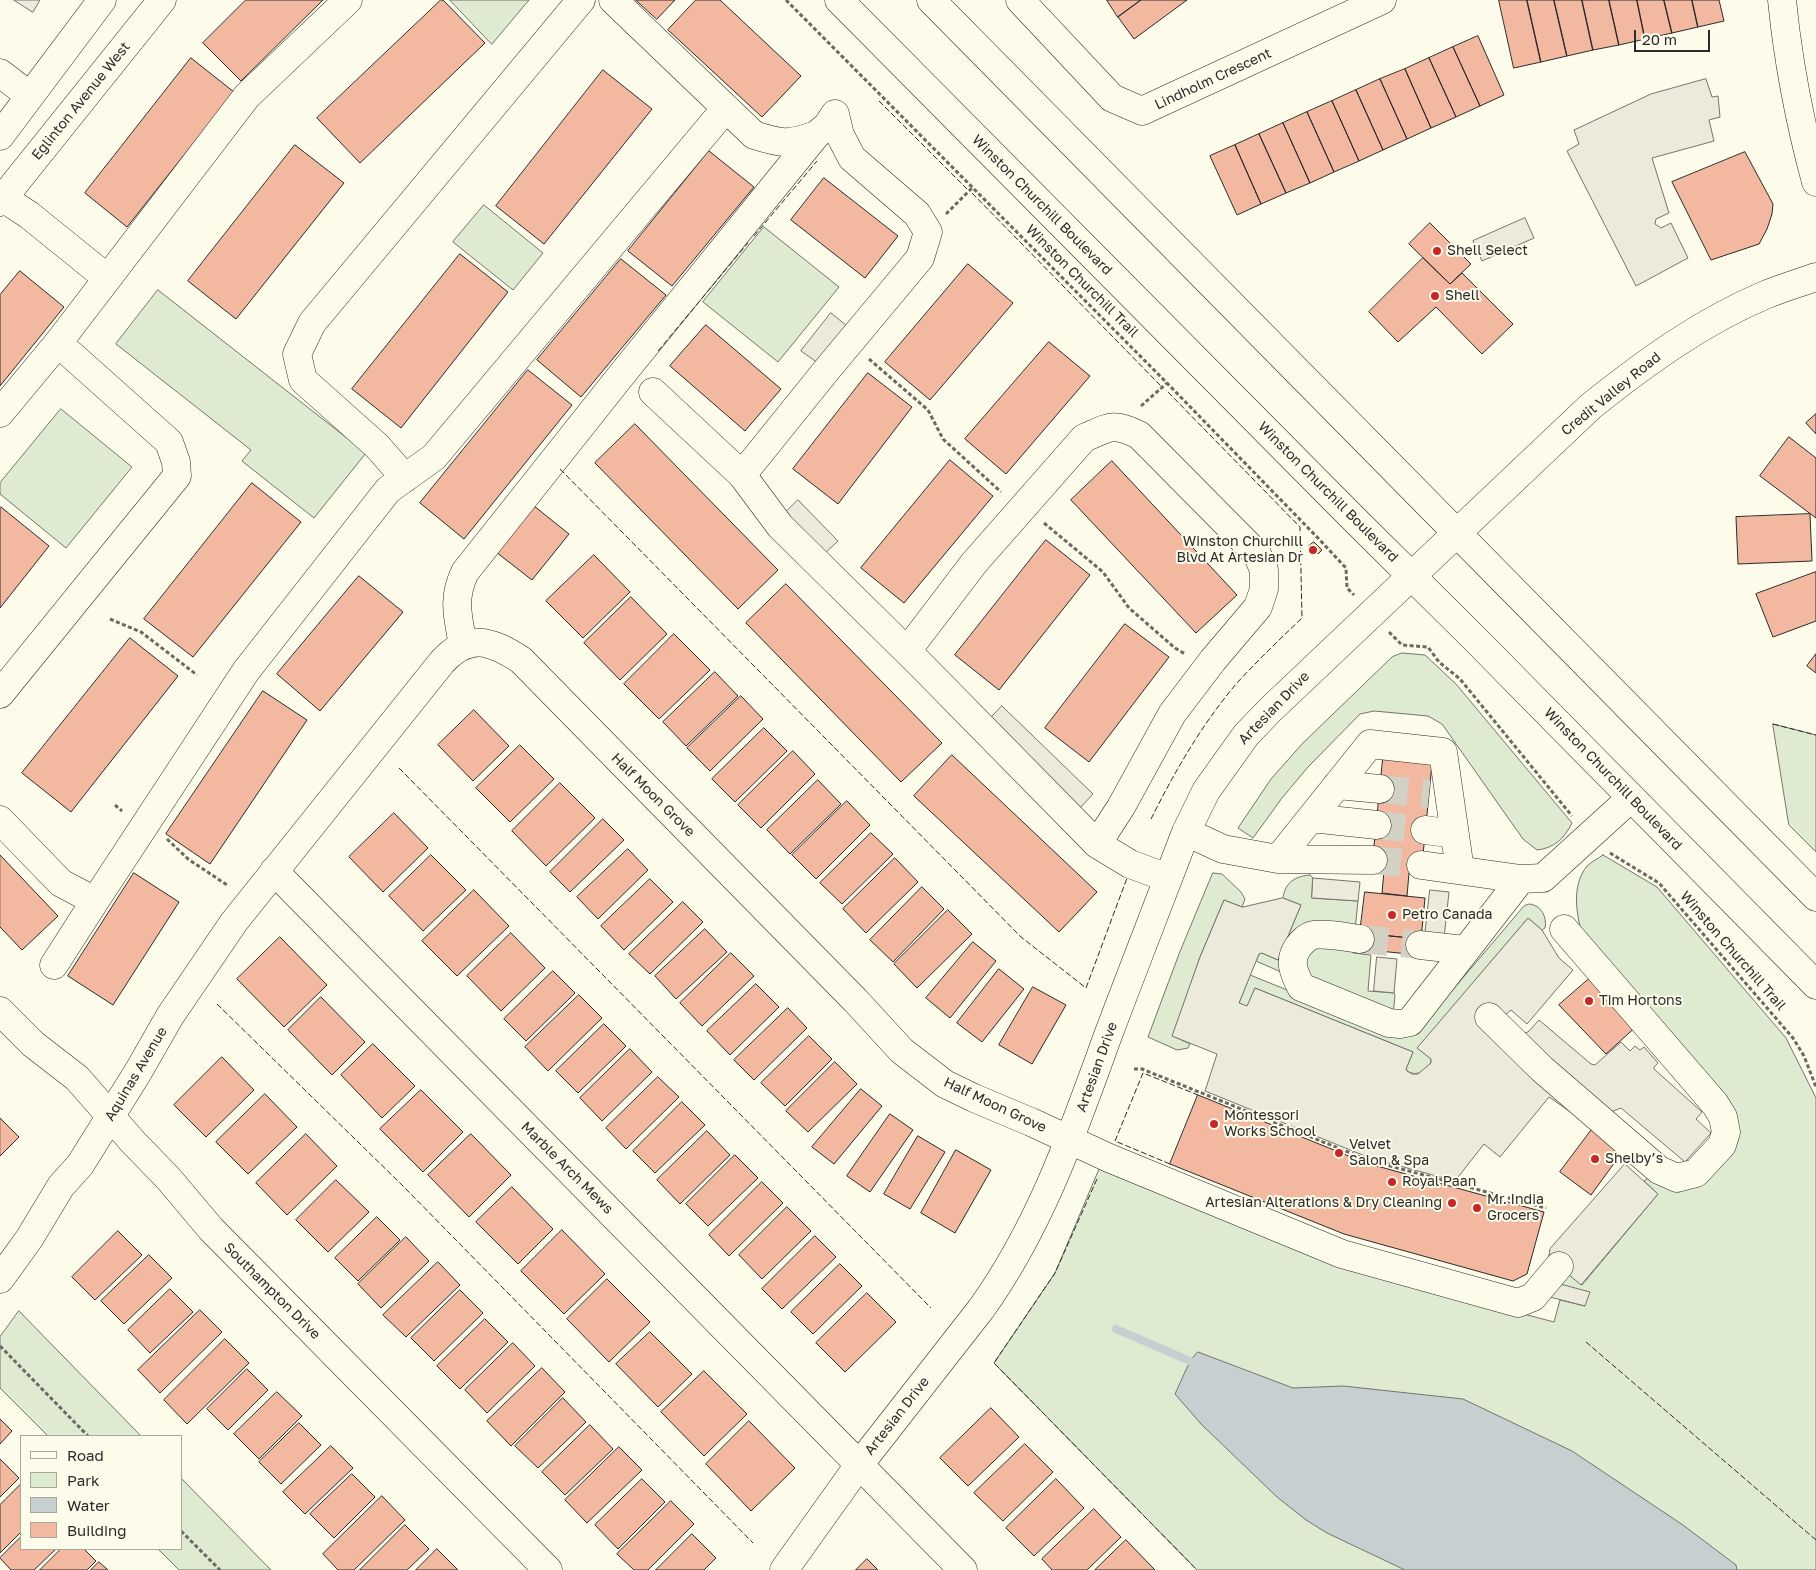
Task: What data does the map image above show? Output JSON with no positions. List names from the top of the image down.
{
  "streets": {
    "street": [
      "Lindholm Crescent",
      "Eglinton Avenue West",
      "Winston Churchill Boulevard",
      "Credit Valley Road",
      "Artesian Drive",
      "Half Moon Grove",
      "Aquinas Avenue",
      "Marble Arch Mews",
      "Southampton Drive"
    ],
    "path": ["Winston Churchill Trail"]
  },
  "crossings": [
    ["Winston Churchill Boulevard", "Credit Valley Road"],
    ["Winston Churchill Boulevard", "Artesian Drive"],
    ["Credit Valley Road", "Artesian Drive"],
    ["Artesian Drive", "Half Moon Grove"],
    ["Artesian Drive", "Marble Arch Mews"],
    ["Aquinas Avenue", "Marble Arch Mews"],
    ["Aquinas Avenue", "Southampton Drive"]
  ],
  "places": [
    "Shell Select",
    "Shell",
    "Winston Churchill Blvd At Artesian Dr",
    "Petro Canada",
    "Tim Hortons",
    "Montessori Works School",
    "Velvet Salon & Spa",
    "Shelby’s",
    "Royal Paan",
    "Artesian Alterations & Dry Cleaning",
    "Mr. India Grocers"
  ],
  "legend": [
    "Road",
    "Park",
    "Water",
    "Building"
  ],
  "scale_bar": "20 m"
}
